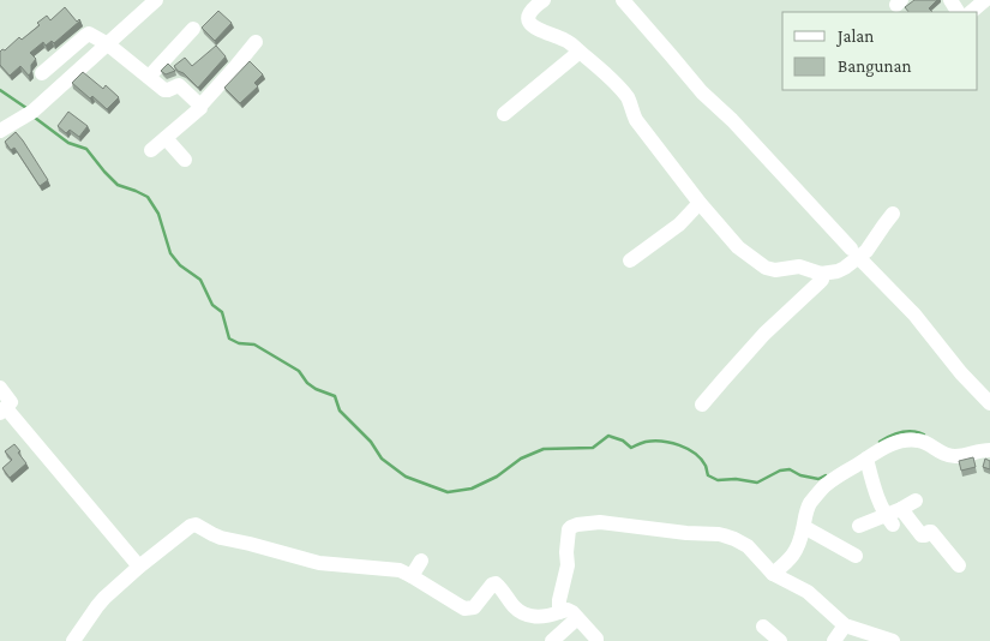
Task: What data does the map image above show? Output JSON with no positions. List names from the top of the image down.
{
  "legend": ["Jalan", "Bangunan"]
}
